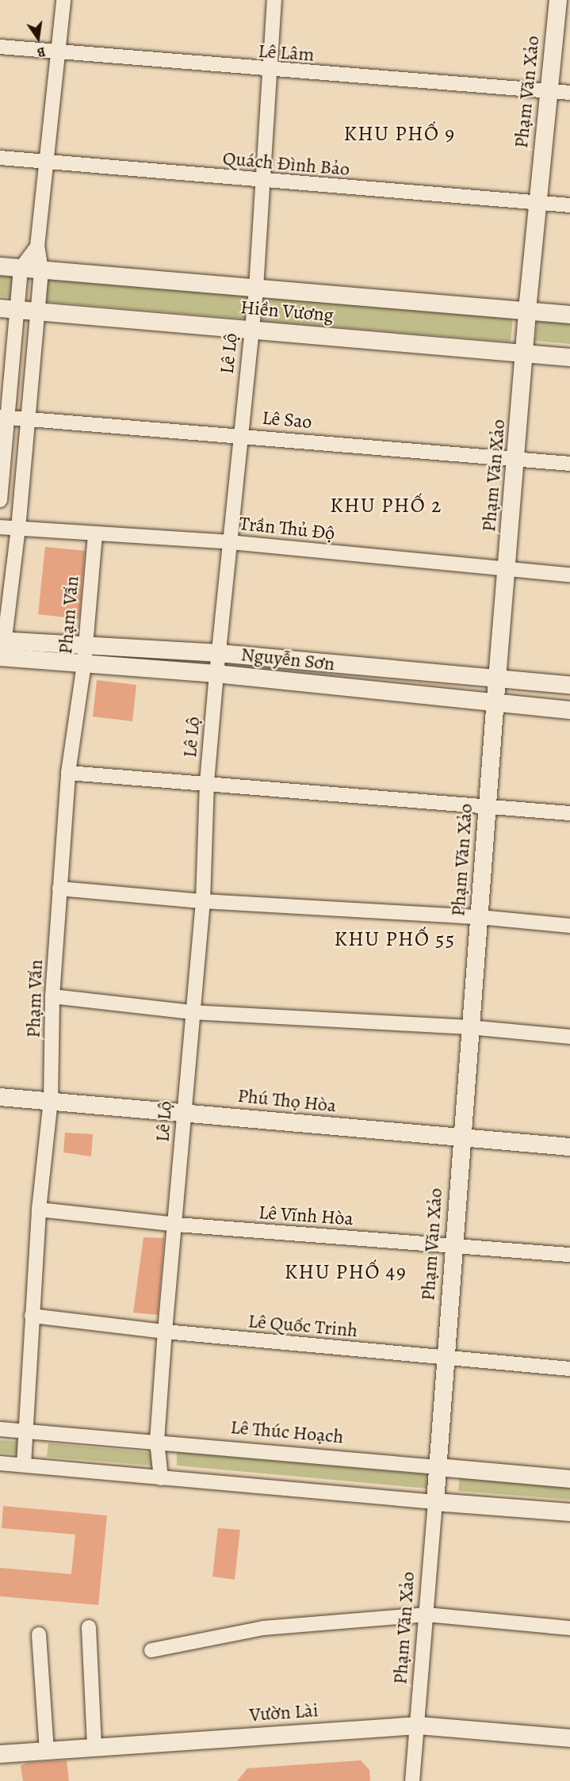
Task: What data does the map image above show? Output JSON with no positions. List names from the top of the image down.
{
  "streets": {
    "street": [
      "Lê Lâm",
      "Phạm Văn Xảo",
      "Quách Đình Bảo",
      "Hiền Vương",
      "Lê Lộ",
      "Lê Sao",
      "Trần Thủ Độ",
      "Phạm Vấn",
      "Nguyễn Sơn",
      "Phú Thọ Hòa",
      "Lê Vĩnh Hòa",
      "Lê Quốc Trinh",
      "Lê Thúc Hoạch",
      "Vườn Lài"
    ]
  },
  "crossings": [
    ["Lê Lâm", "Phạm Văn Xảo"],
    ["Lê Lâm", "Lê Lộ"],
    ["Phạm Văn Xảo", "Quách Đình Bảo"],
    ["Phạm Văn Xảo", "Hiền Vương"],
    ["Phạm Văn Xảo", "Lê Sao"],
    ["Phạm Văn Xảo", "Trần Thủ Độ"],
    ["Phạm Văn Xảo", "Nguyễn Sơn"],
    ["Phạm Văn Xảo", "Phú Thọ Hòa"],
    ["Phạm Văn Xảo", "Lê Vĩnh Hòa"],
    ["Phạm Văn Xảo", "Lê Quốc Trinh"],
    ["Phạm Văn Xảo", "Lê Thúc Hoạch"],
    ["Phạm Văn Xảo", "Vườn Lài"],
    ["Quách Đình Bảo", "Lê Lộ"],
    ["Hiền Vương", "Lê Lộ"],
    ["Lê Lộ", "Lê Sao"],
    ["Lê Lộ", "Trần Thủ Độ"],
    ["Lê Lộ", "Nguyễn Sơn"],
    ["Lê Lộ", "Phú Thọ Hòa"],
    ["Lê Lộ", "Lê Vĩnh Hòa"],
    ["Lê Lộ", "Lê Quốc Trinh"],
    ["Lê Lộ", "Lê Thúc Hoạch"],
    ["Trần Thủ Độ", "Phạm Vấn"],
    ["Phạm Vấn", "Nguyễn Sơn"],
    ["Phạm Vấn", "Phú Thọ Hòa"],
    ["Phạm Vấn", "Lê Vĩnh Hòa"],
    ["Phạm Vấn", "Lê Quốc Trinh"],
    ["Phạm Vấn", "Lê Thúc Hoạch"]
  ],
  "districts": [
    "KHU PHỐ 9",
    "KHU PHỐ 2",
    "KHU PHỐ 55",
    "KHU PHỐ 49"
  ],
  "north": "bottom"
}
